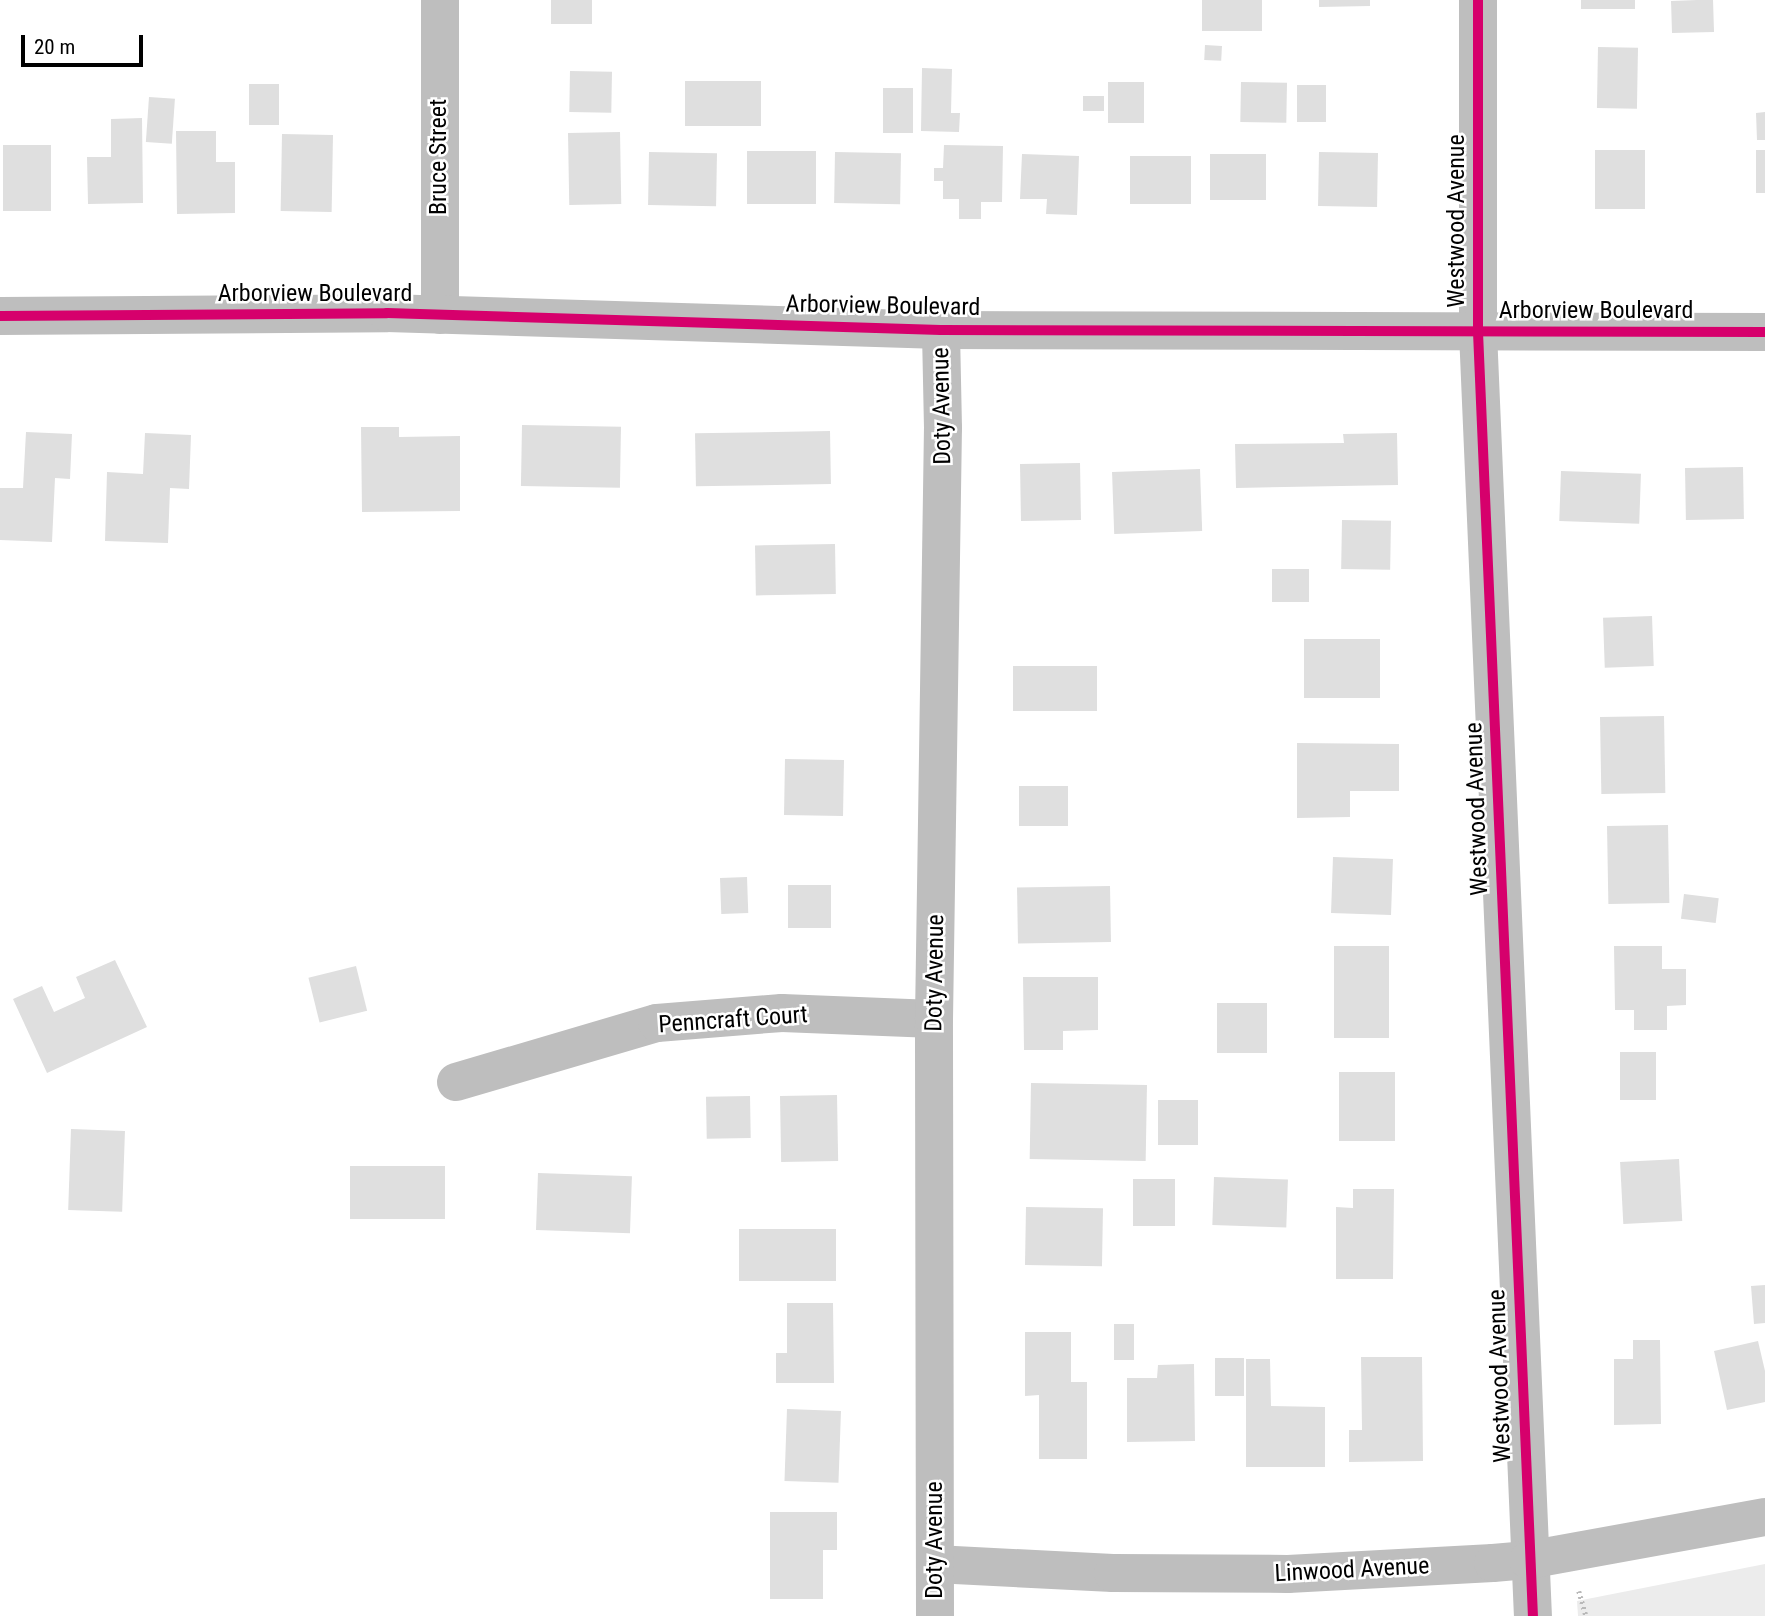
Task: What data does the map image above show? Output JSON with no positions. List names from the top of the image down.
{
  "streets": {
    "street": [
      "Bruce Street",
      "Westwood Avenue",
      "Arborview Boulevard",
      "Doty Avenue",
      "Penncraft Court",
      "Linwood Avenue"
    ]
  },
  "crossings": [
    ["Bruce Street", "Arborview Boulevard"],
    ["Westwood Avenue", "Arborview Boulevard"],
    ["Westwood Avenue", "Linwood Avenue"],
    ["Arborview Boulevard", "Doty Avenue"],
    ["Doty Avenue", "Penncraft Court"],
    ["Doty Avenue", "Linwood Avenue"]
  ],
  "scale_bar": "20 m"
}
